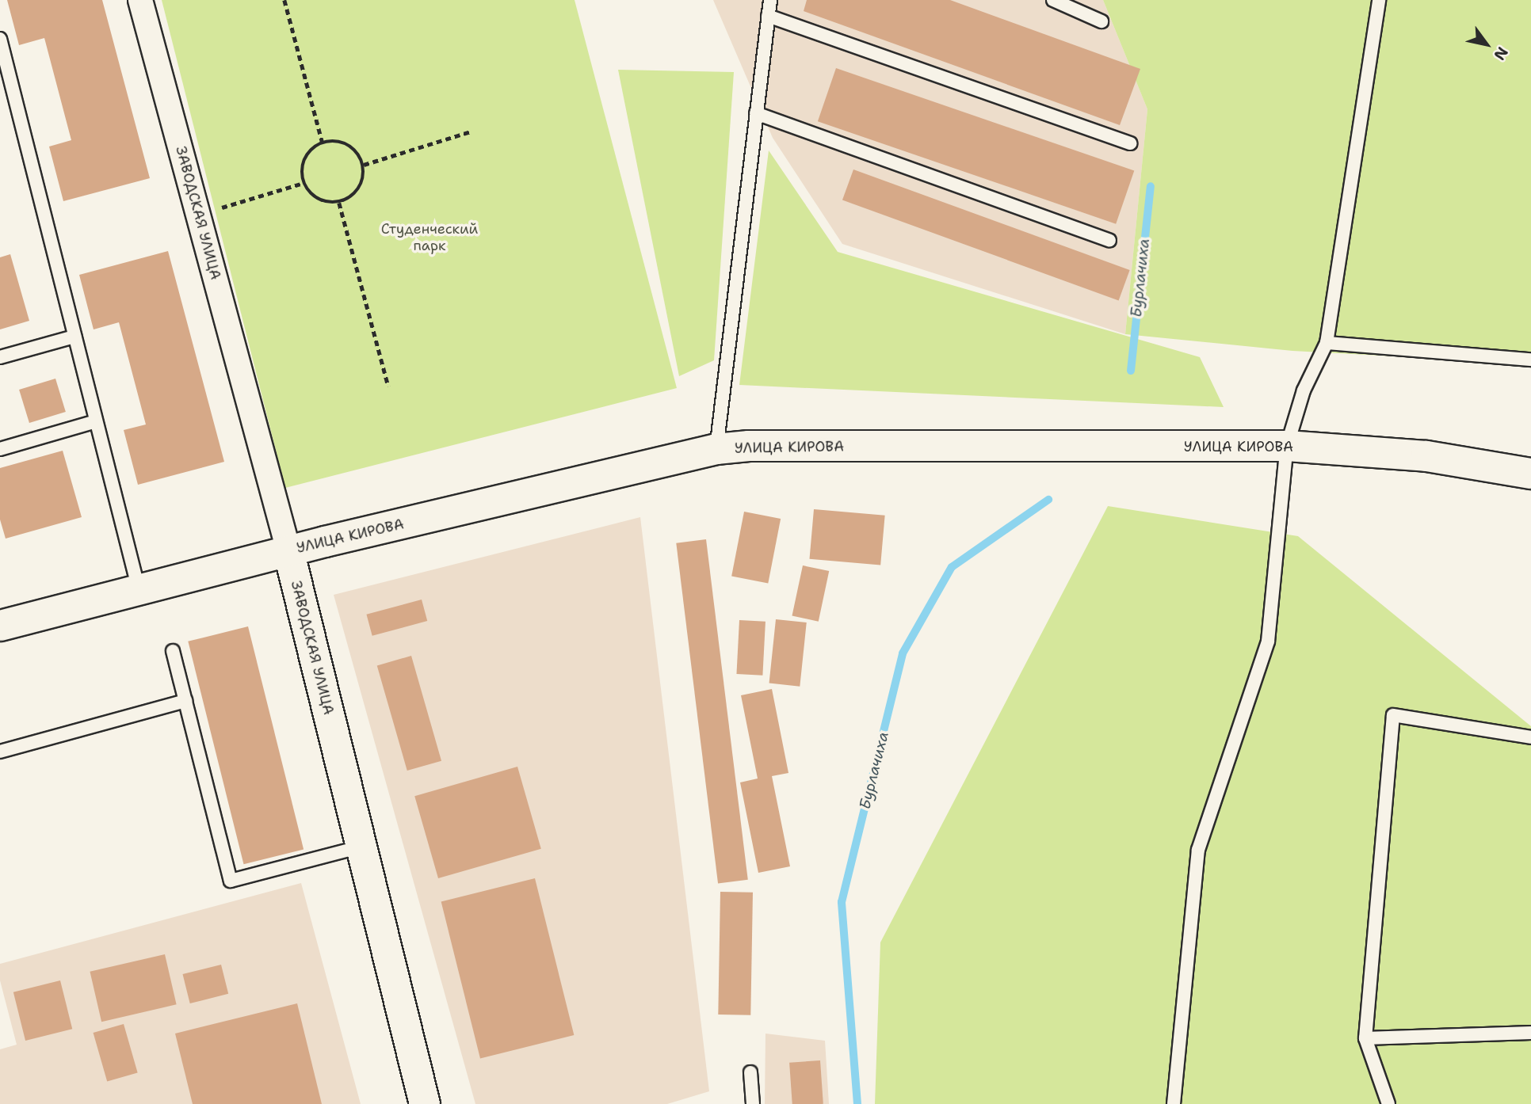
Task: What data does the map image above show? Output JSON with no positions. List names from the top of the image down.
{
  "streets": {
    "street": ["ЗАВОДСКАЯ УЛИЦА", "УЛИЦА КИРОВА"]
  },
  "crossings": [
    ["ЗАВОДСКАЯ УЛИЦА", "УЛИЦА КИРОВА"]
  ],
  "water": ["Бурлачиха"],
  "parks": ["Студенческий парк"],
  "north": "bottom right"
}
